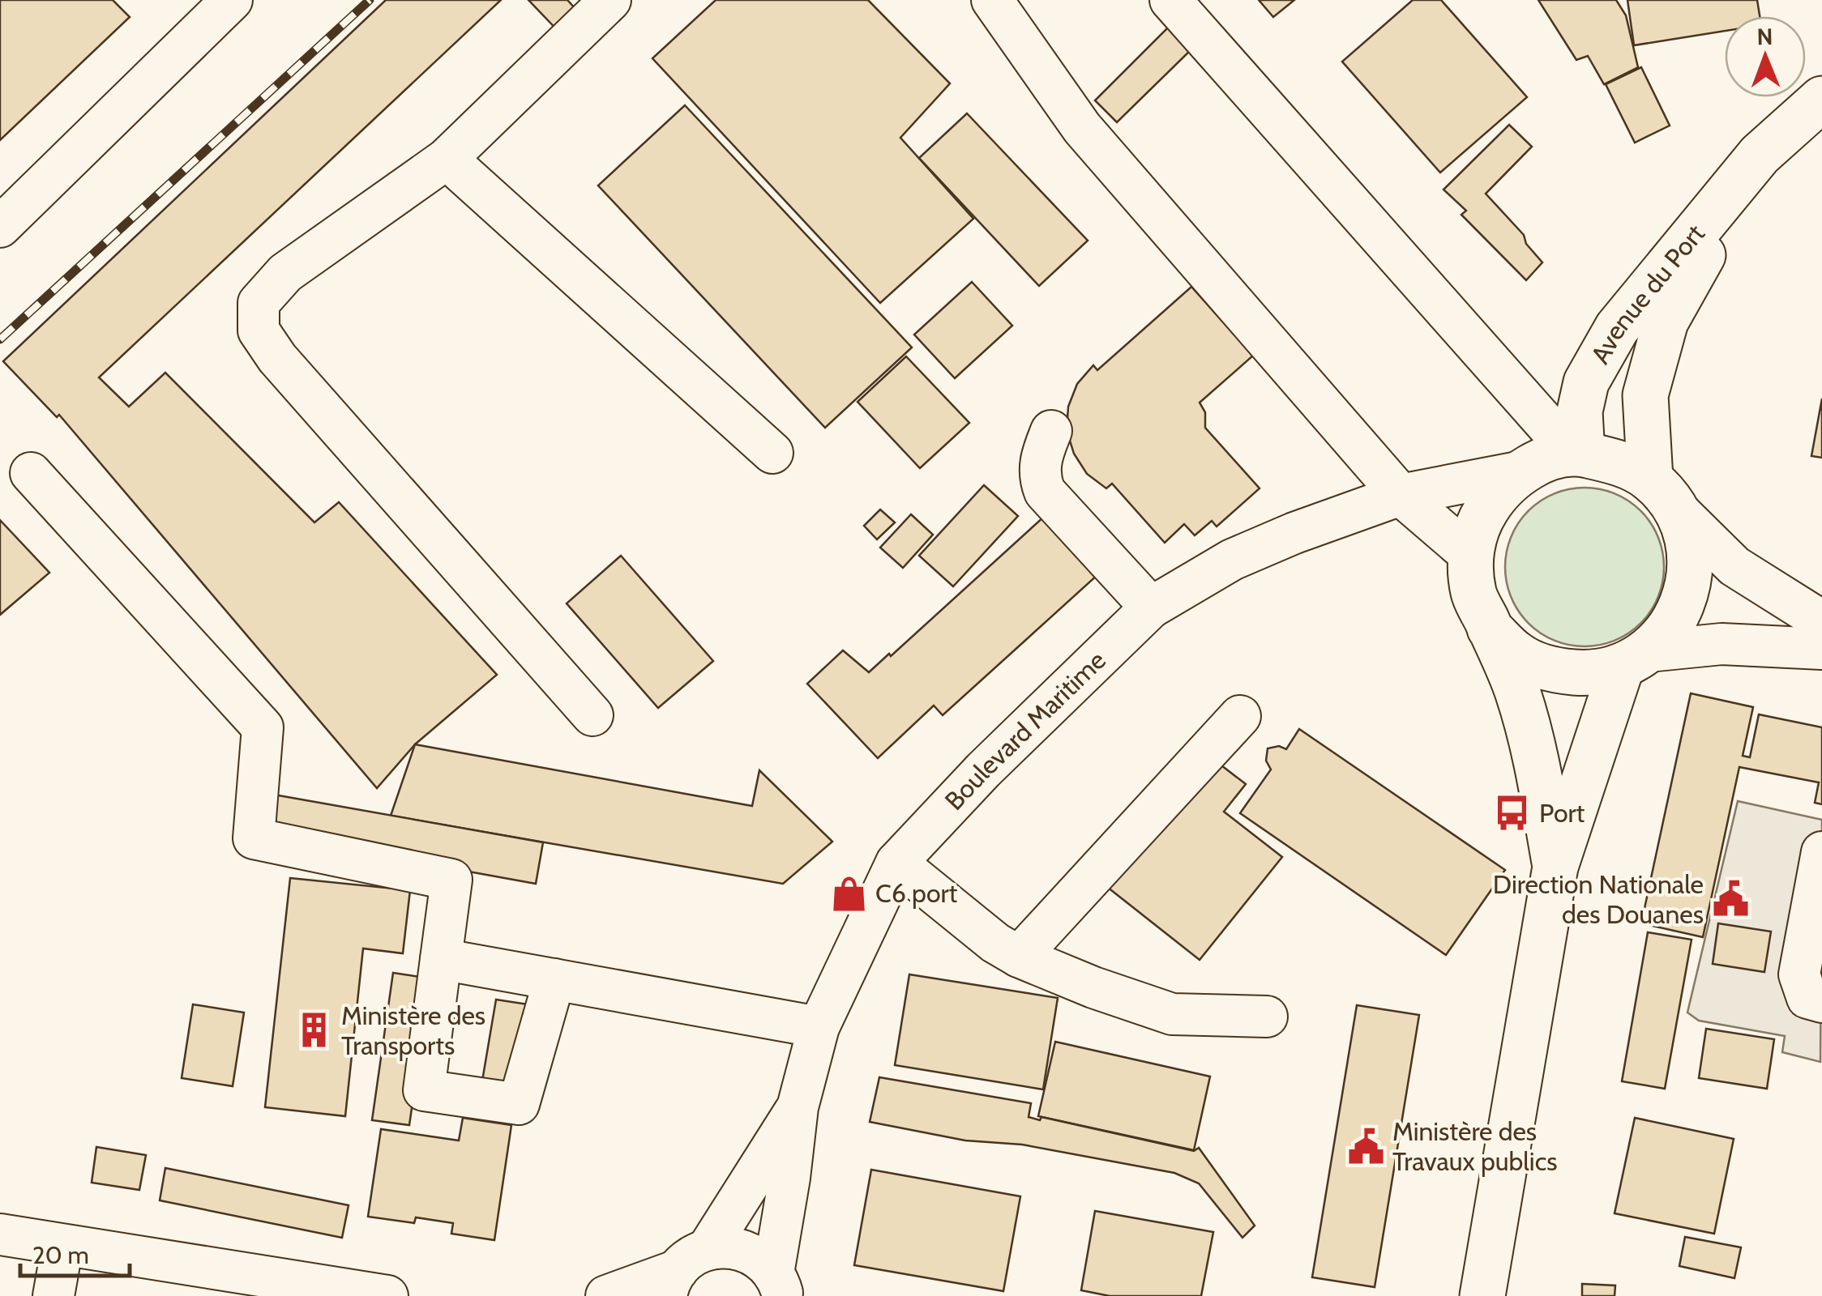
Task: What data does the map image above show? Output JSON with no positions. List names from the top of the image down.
{
  "streets": {
    "main road": ["Avenue du Port"],
    "street": ["Boulevard Maritime"]
  },
  "crossings": [
    ["Avenue du Port", "Boulevard Maritime"]
  ],
  "places": {
    "bus stop": ["Port"],
    "shop": ["C6 port"],
    "public building": ["Direction Nationale des Douanes", "Ministère des Travaux publics"],
    "building": ["Ministère des Transports"]
  },
  "scale_bar": "20 m",
  "north": "top"
}
